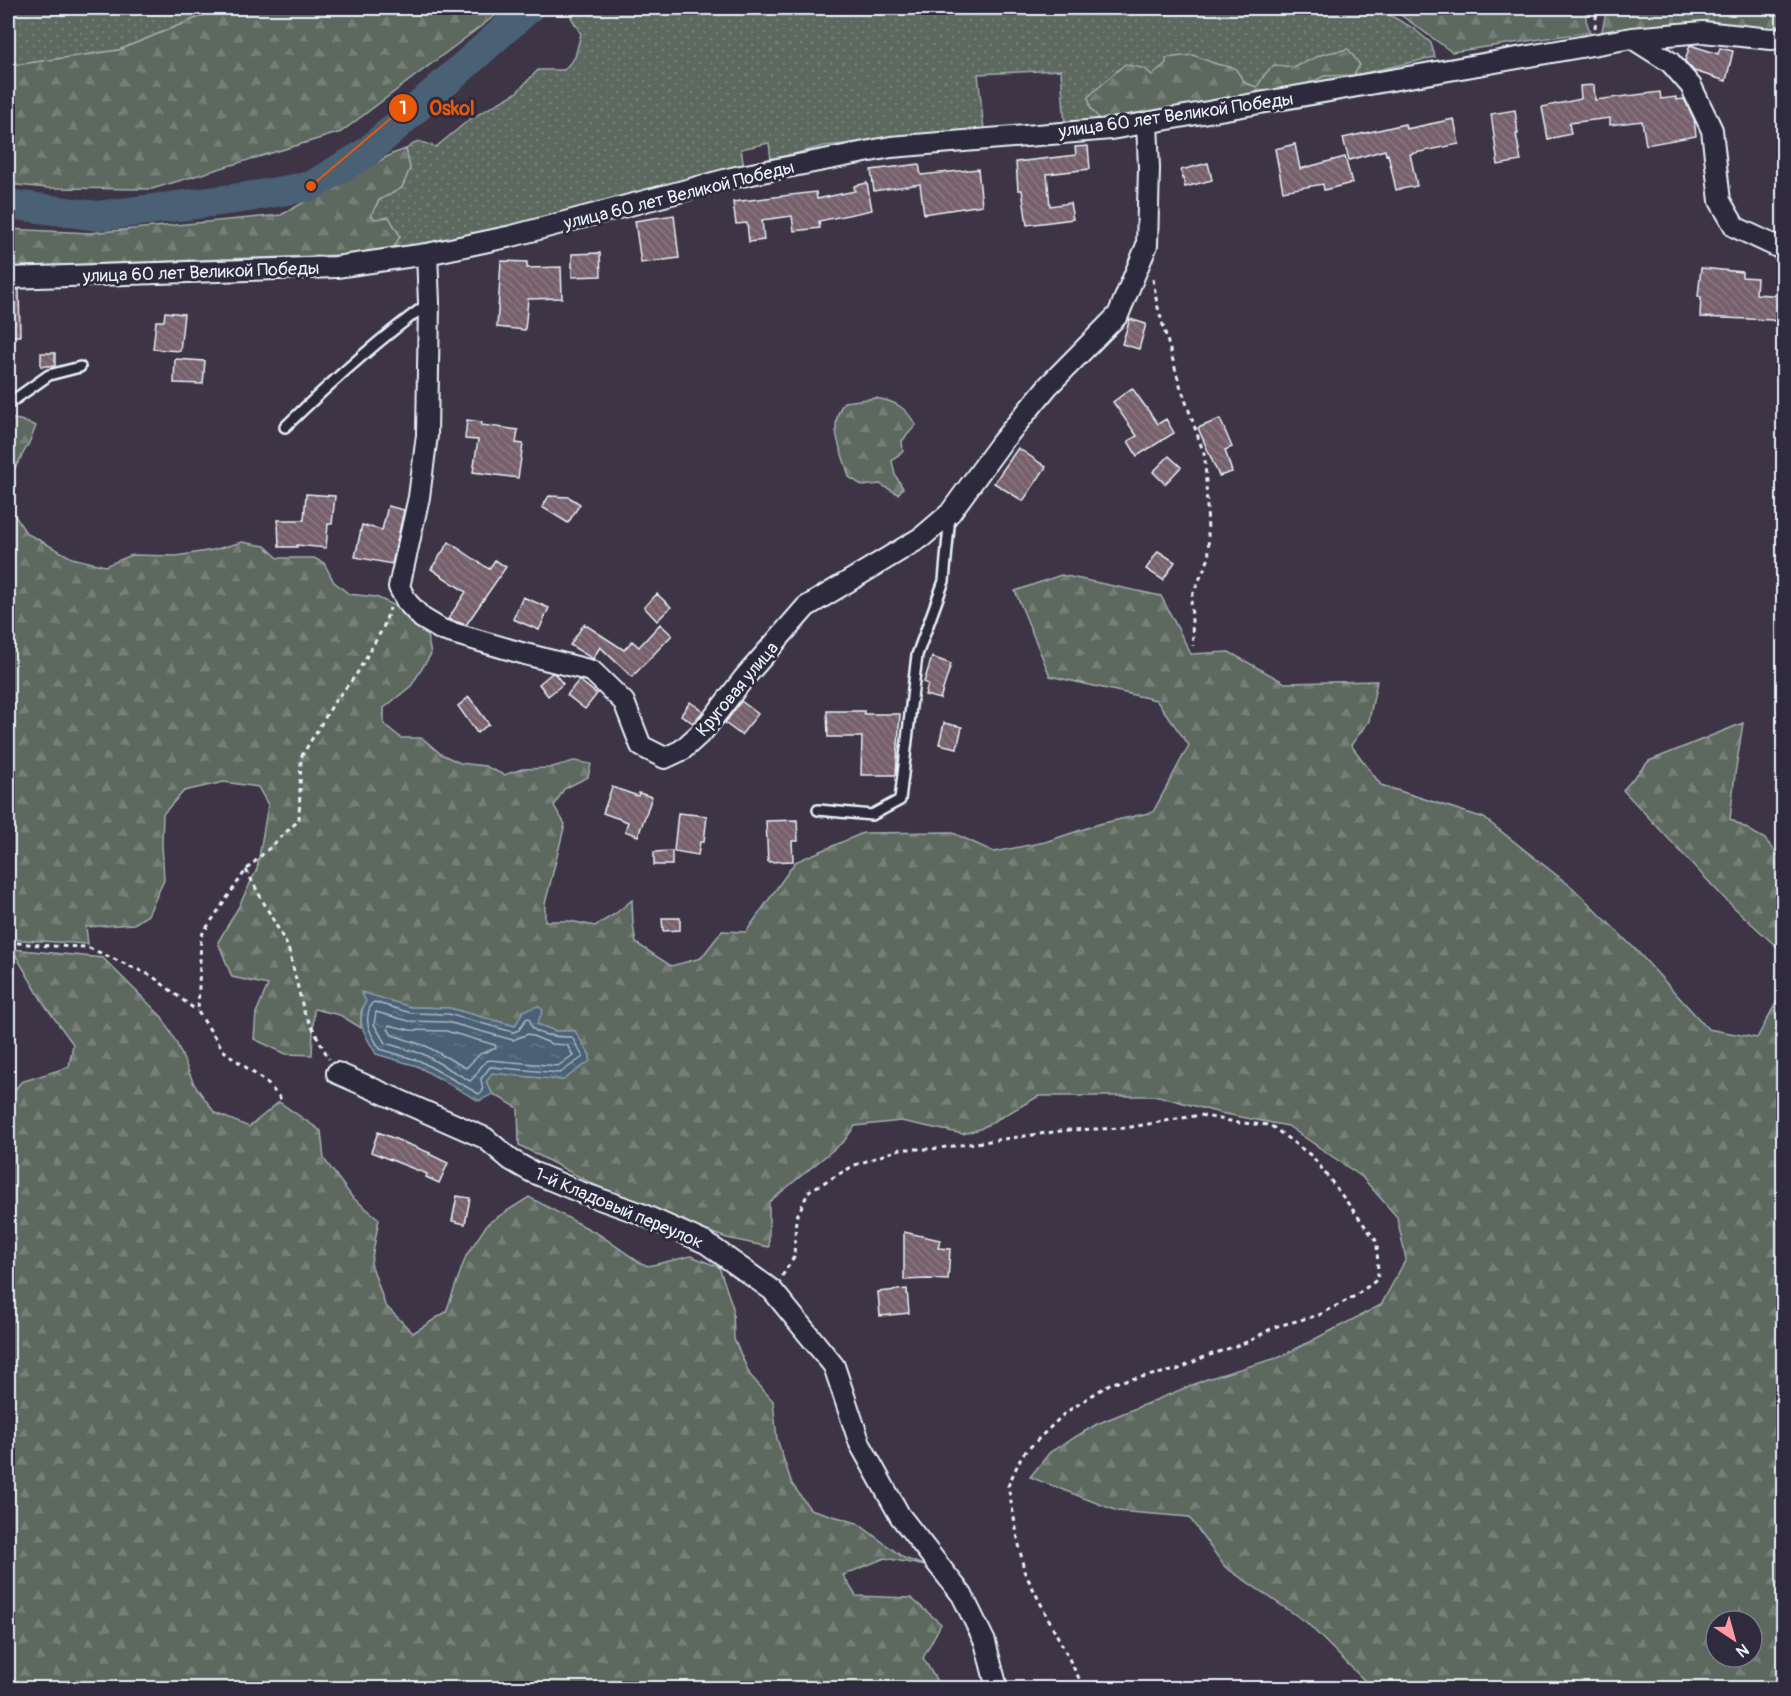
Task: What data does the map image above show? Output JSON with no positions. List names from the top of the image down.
{
  "streets": {
    "street": ["улица 60 лет Великой Победы", "Круговая улица", "1-й Кладовый переулок"]
  },
  "crossings": [
    ["улица 60 лет Великой Победы", "Круговая улица"]
  ],
  "places": ["Oskol"],
  "north": "bottom right"
}
